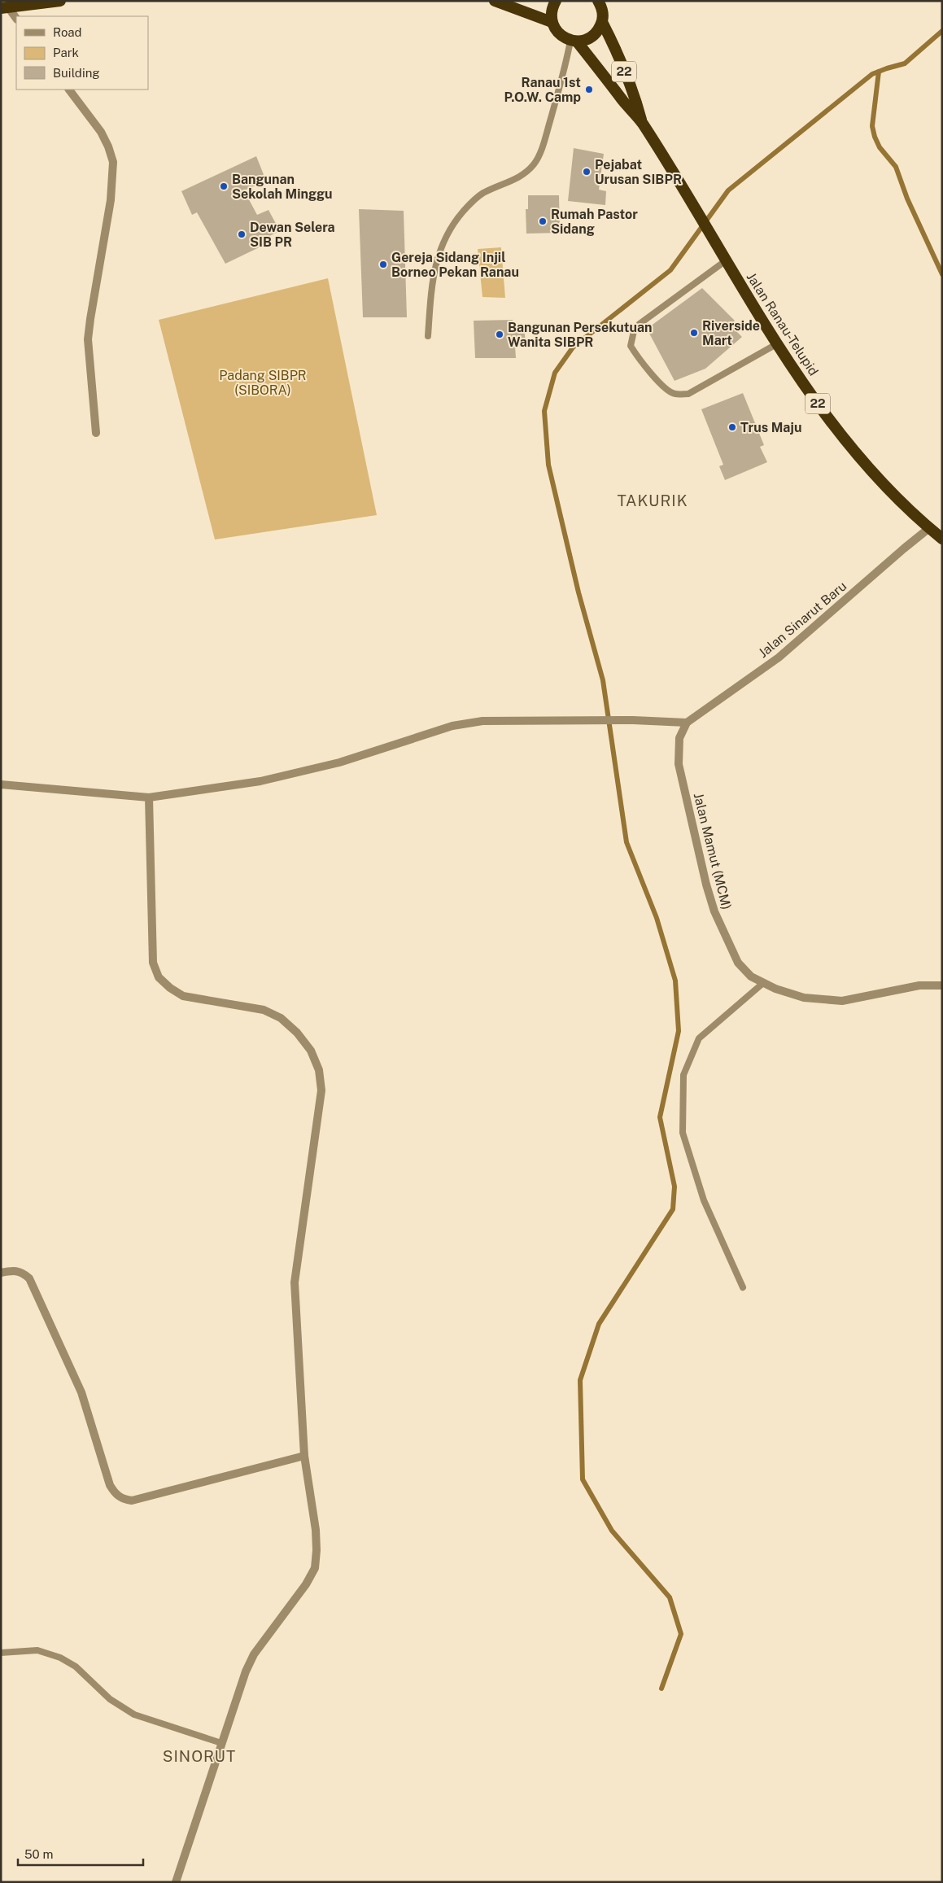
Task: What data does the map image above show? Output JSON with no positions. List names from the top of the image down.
{
  "streets": {
    "highway": ["22", "Jalan Ranau-Telupid"],
    "street": ["Jalan Sinarut Baru", "Jalan Mamut (MCM)"]
  },
  "crossings": [
    ["22", "Jalan Ranau-Telupid"],
    ["Jalan Ranau-Telupid", "Jalan Sinarut Baru"],
    ["Jalan Sinarut Baru", "Jalan Mamut (MCM)"]
  ],
  "districts": ["TAKURIK", "SINORUT"],
  "parks": ["Padang SIBPR (SIBORA)"],
  "places": [
    "Ranau 1st P.O.W. Camp",
    "Pejabat Urusan SIBPR",
    "Bangunan Sekolah Minggu",
    "Rumah Pastor Sidang",
    "Dewan Selera SIB PR",
    "Gereja Sidang Injil Borneo Pekan Ranau",
    "Riverside Mart",
    "Bangunan Persekutuan Wanita SIBPR",
    "Trus Maju"
  ],
  "legend": ["Road", "Park", "Building"],
  "scale_bar": "50 m"
}
